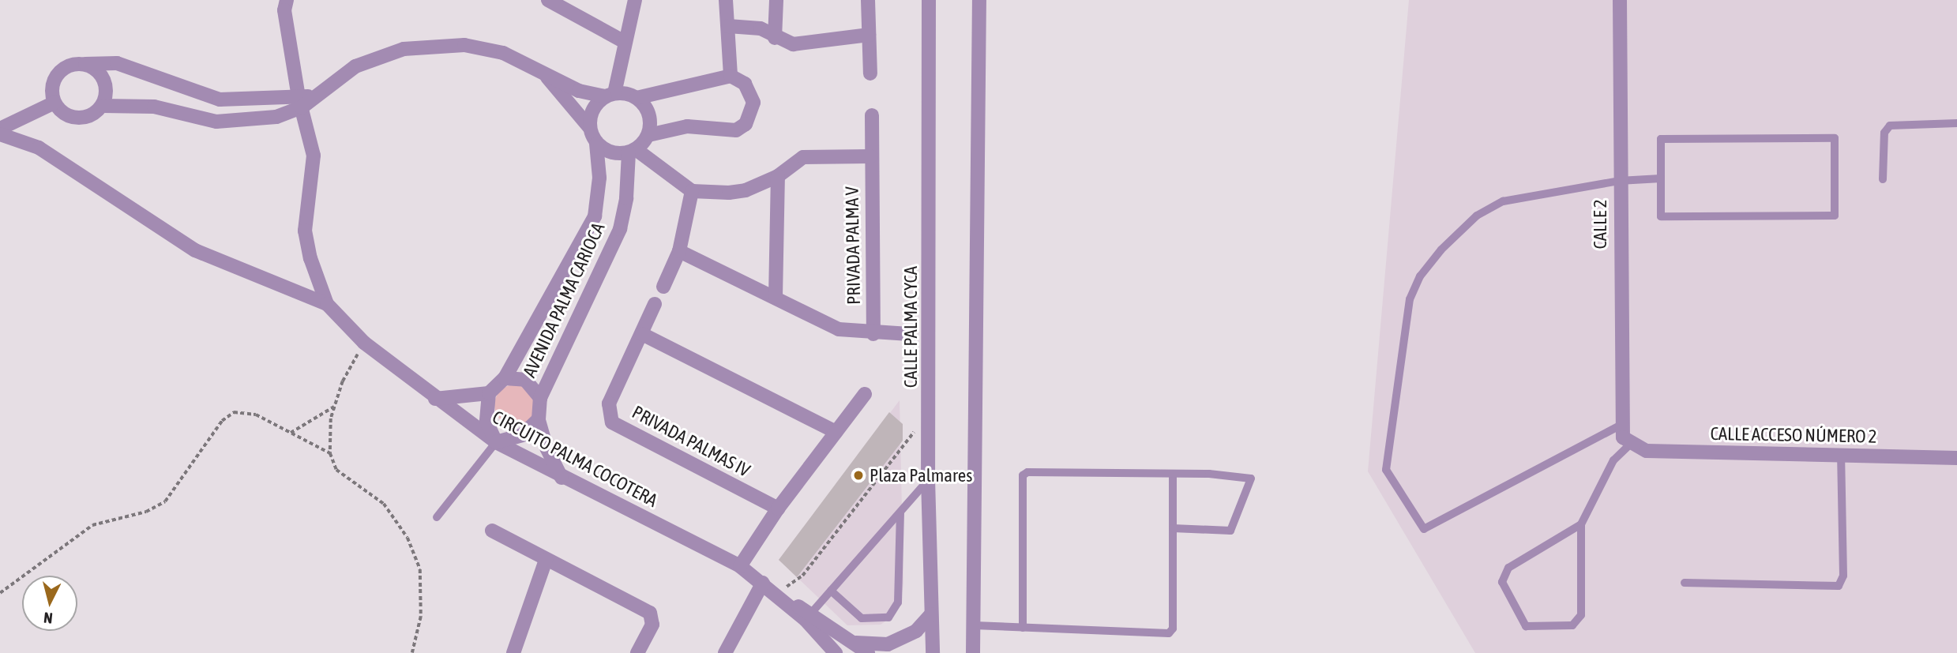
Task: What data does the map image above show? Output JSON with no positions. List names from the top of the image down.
{
  "streets": {
    "street": [
      "CALLE 2",
      "PRIVADA PALMA V",
      "AVENIDA PALMA CARIOCA",
      "CALLE PALMA CYCA",
      "CALLE ACCESO NÚMERO 2",
      "PRIVADA PALMAS IV",
      "CIRCUITO PALMA COCOTERA"
    ]
  },
  "crossings": [
    ["CALLE 2", "CALLE ACCESO NÚMERO 2"],
    ["AVENIDA PALMA CARIOCA", "CIRCUITO PALMA COCOTERA"]
  ],
  "places": ["Plaza Palmares"],
  "north": "bottom"
}
